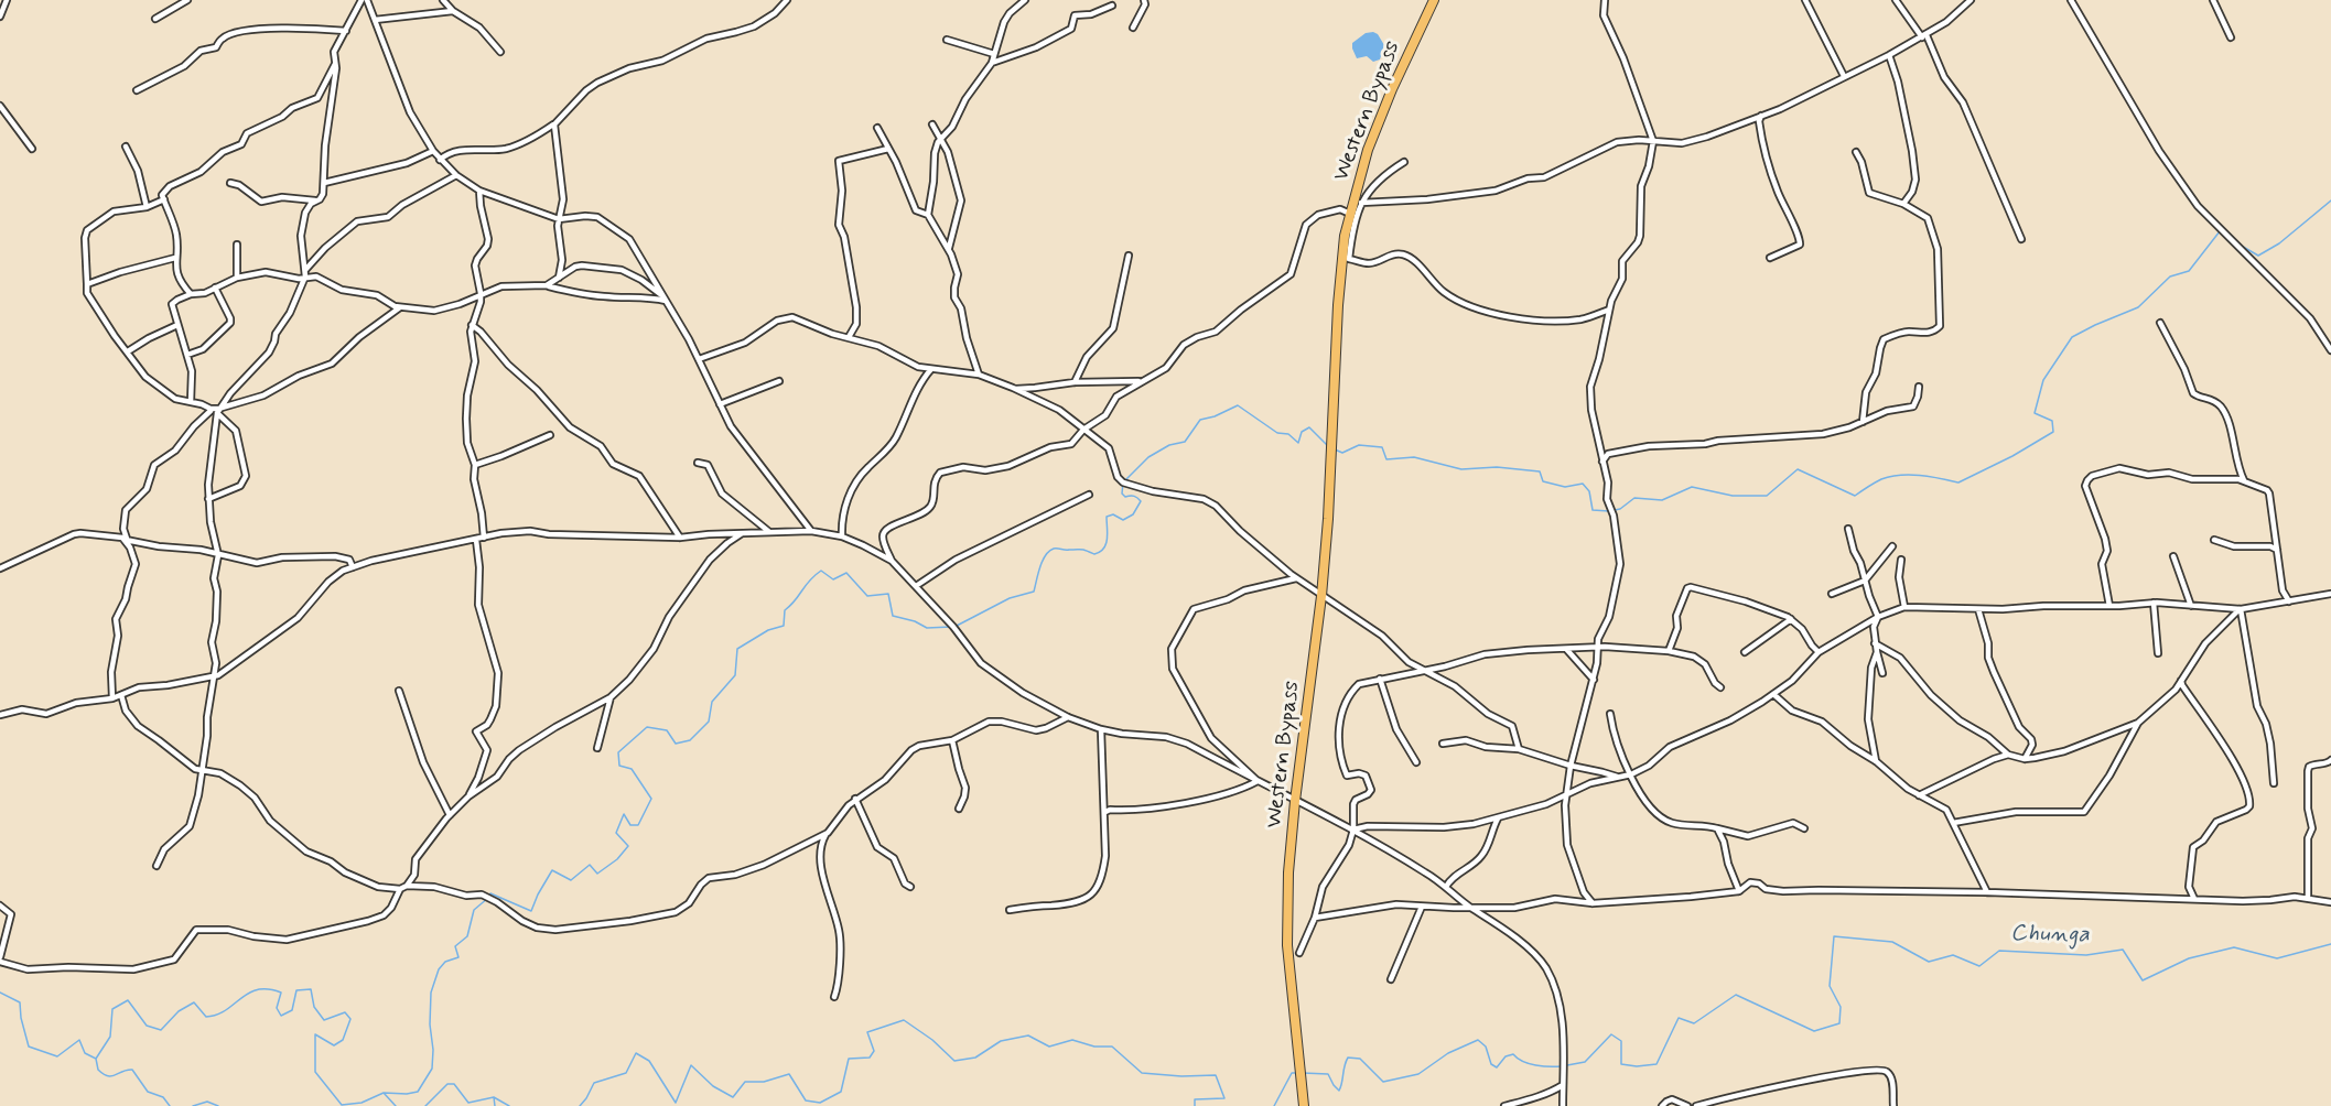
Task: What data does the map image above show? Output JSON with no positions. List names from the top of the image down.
{
  "streets": {
    "main road": ["Western Bypass"]
  },
  "water": ["Chunga"]
}
